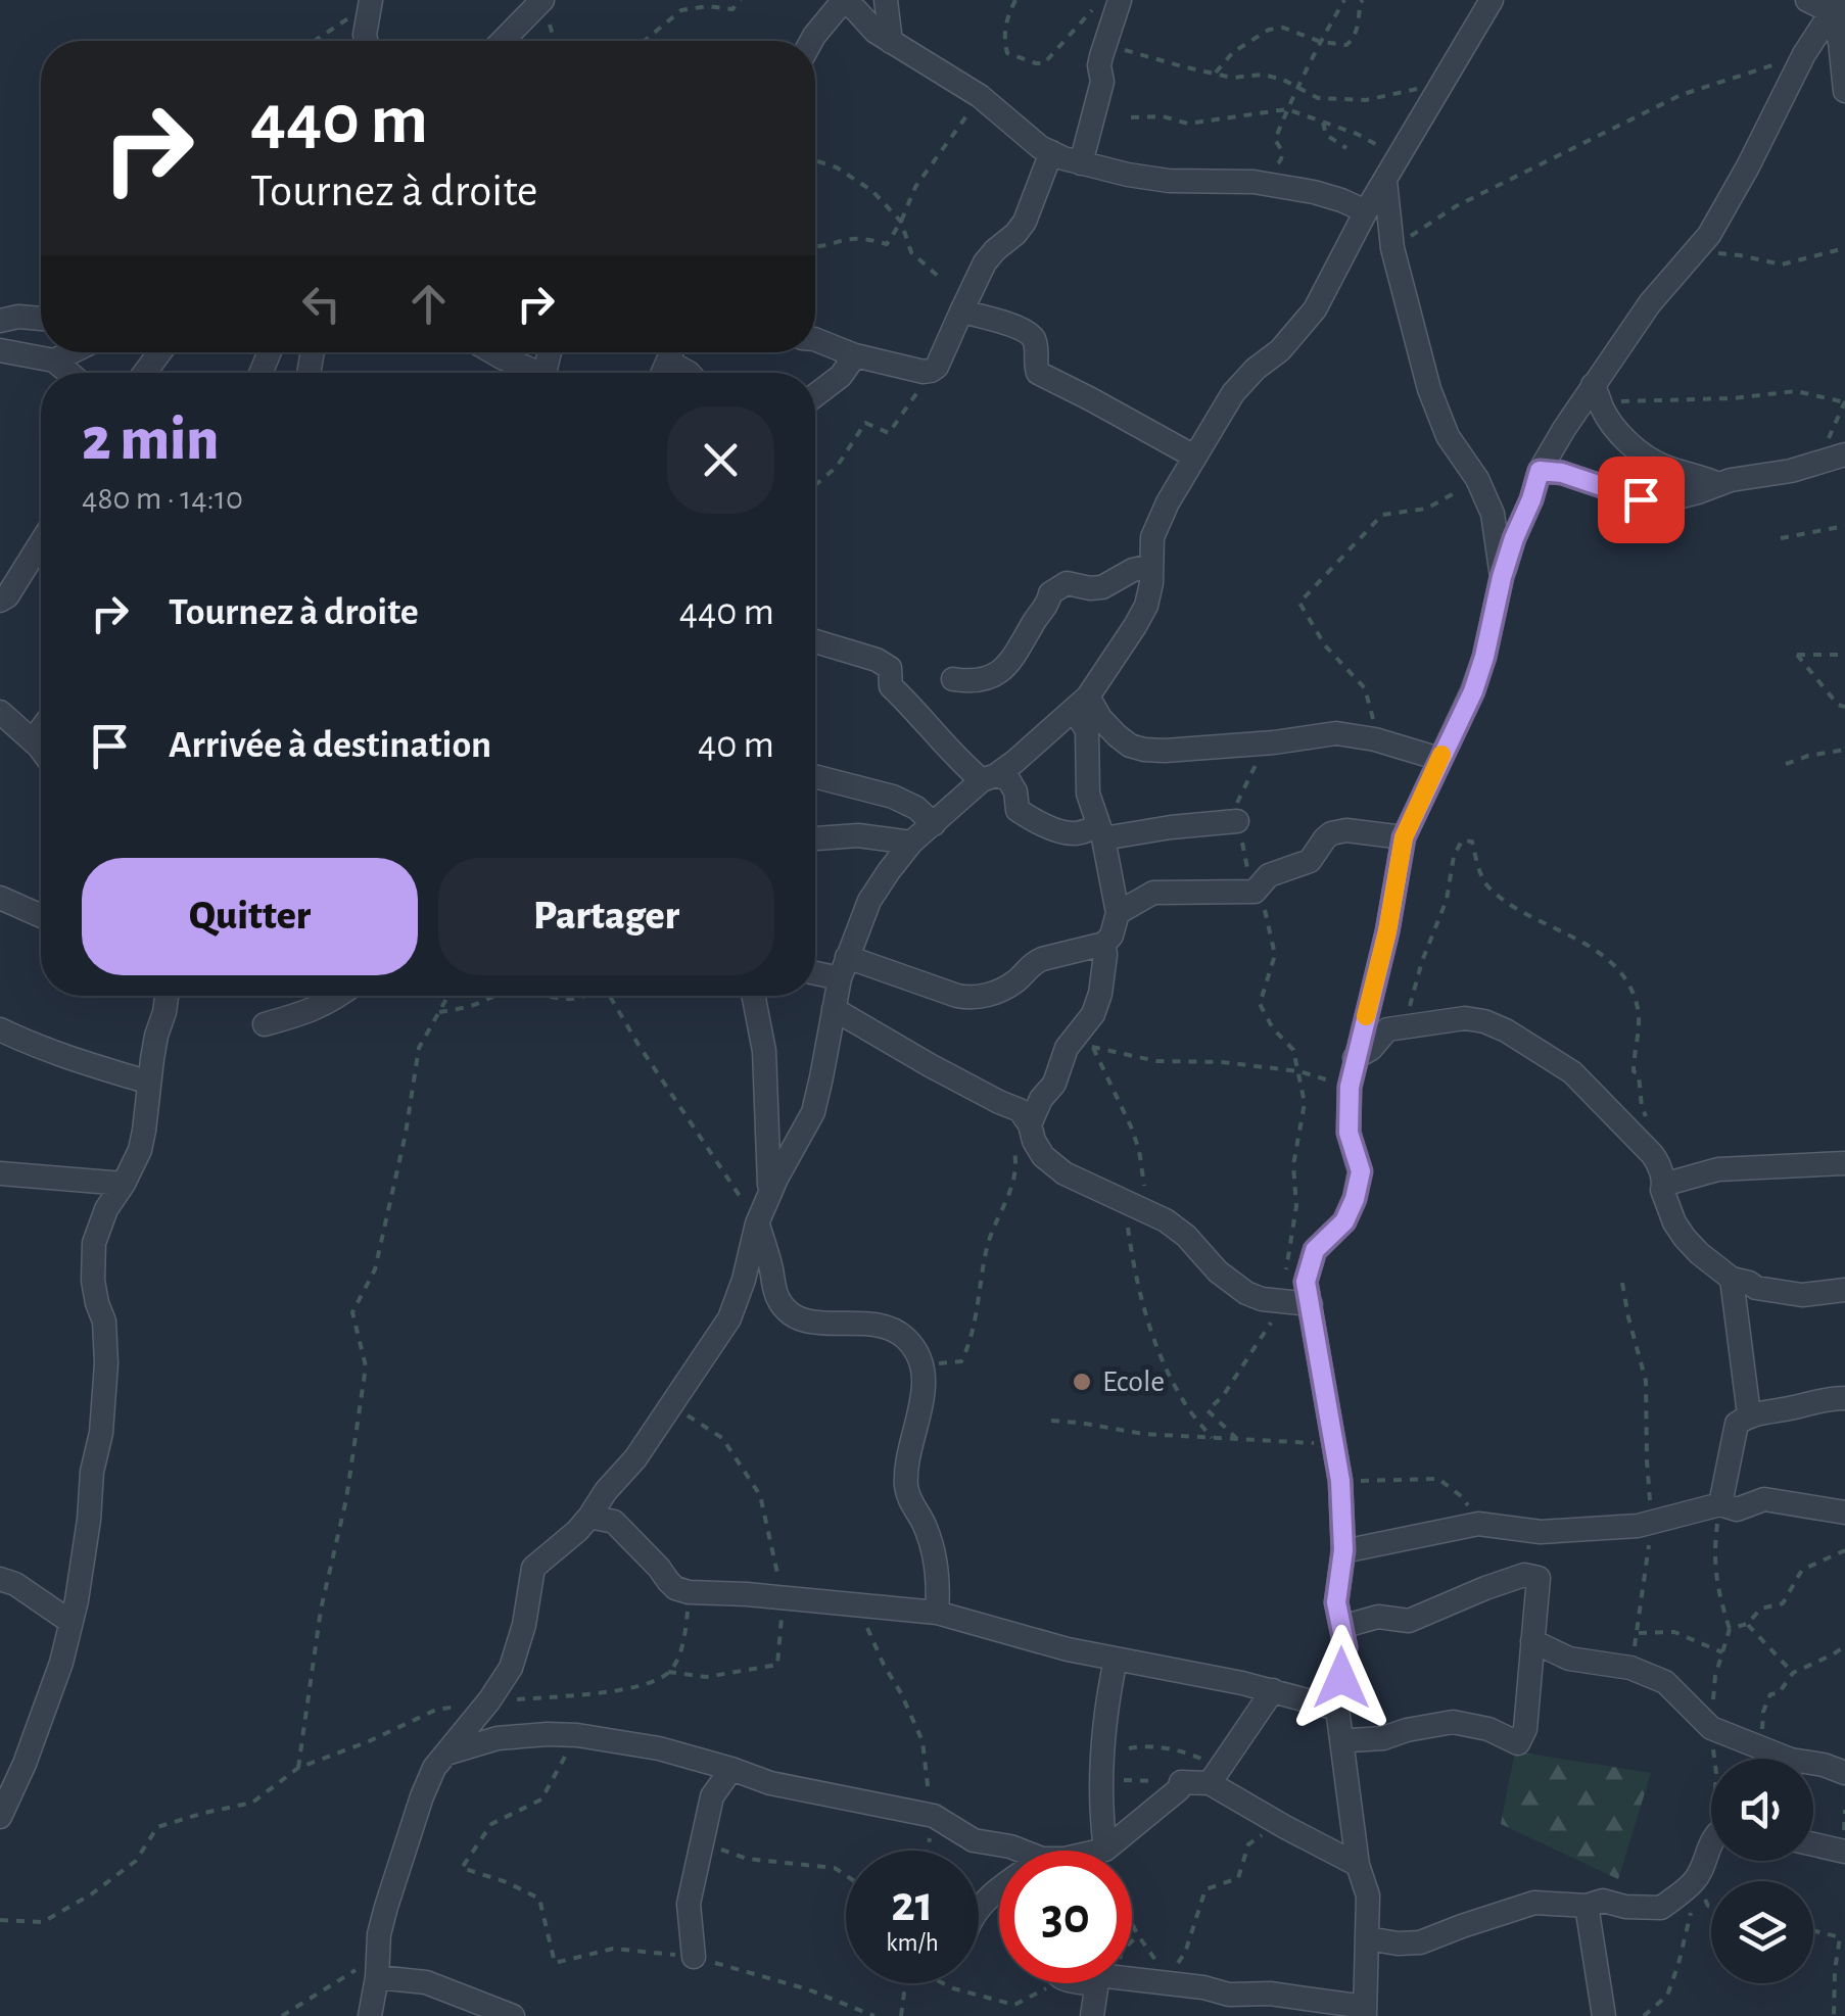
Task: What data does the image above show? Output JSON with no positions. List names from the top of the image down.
{
  "places": ["Ecole"],
  "page": {
    "turn": ["440 m", "Tournez à droite"],
    "heading": ["2 min", "480 m · 14:10"],
    "list": [
      {
        "name": "Tournez à droite",
        "value": "440 m"
      },
      {
        "name": "Arrivée à destination",
        "value": "40 m"
      }
    ],
    "buttons": ["Quitter", "Partager"],
    "speed": "21 km/h",
    "limit": "30"
  }
}
